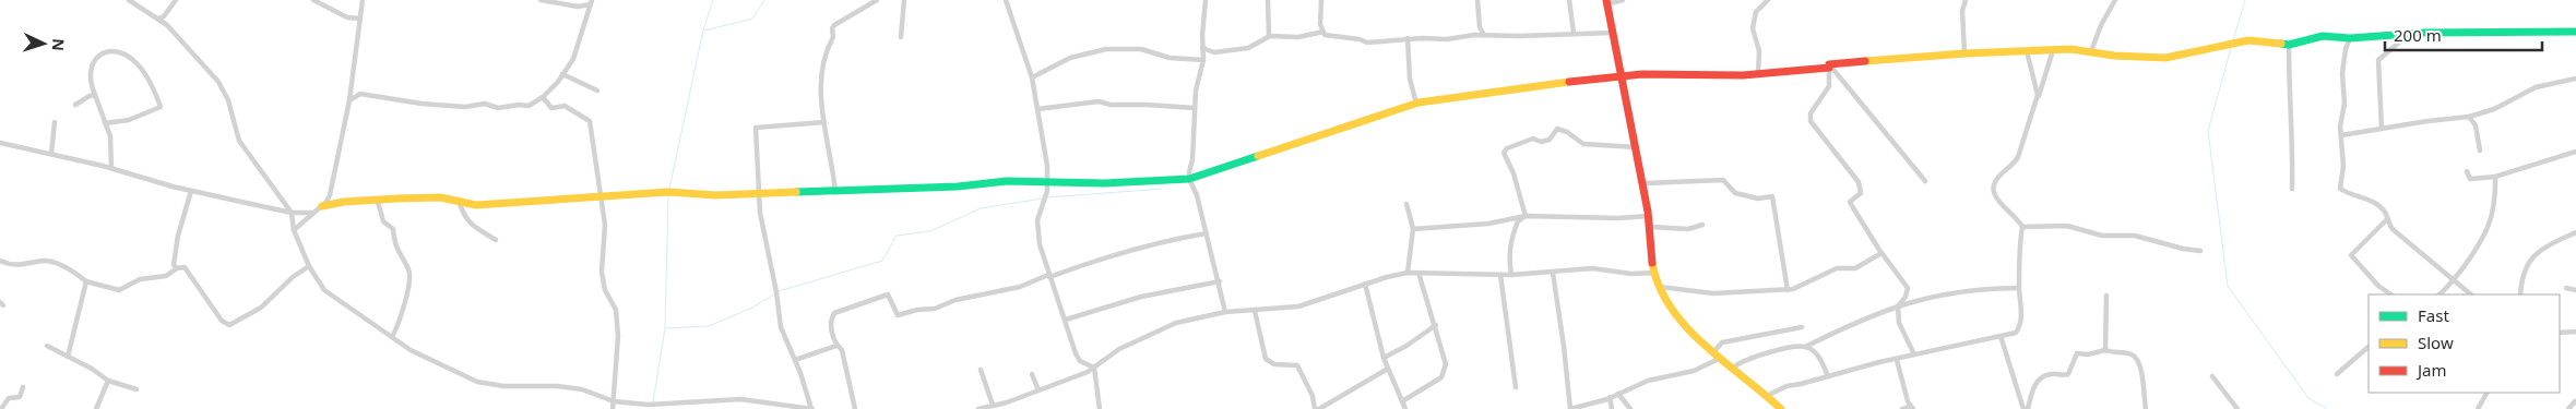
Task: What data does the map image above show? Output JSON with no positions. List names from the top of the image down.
{
  "legend": ["Fast", "Slow", "Jam"],
  "scale_bar": "200 m",
  "north": "right"
}
